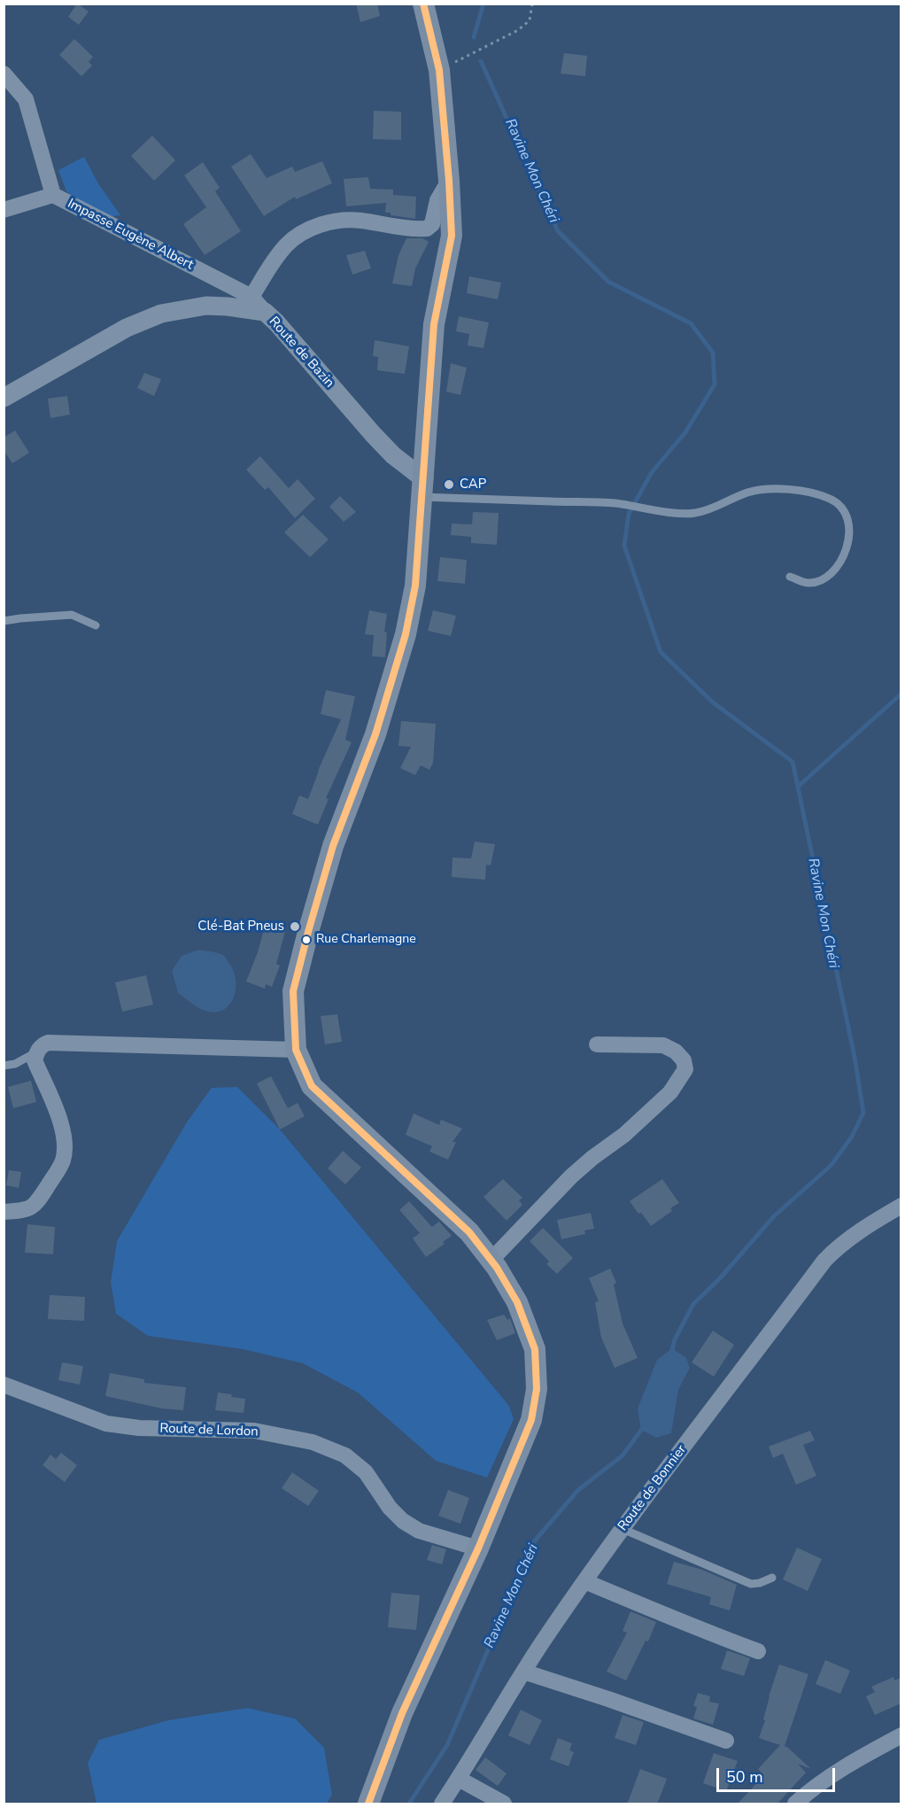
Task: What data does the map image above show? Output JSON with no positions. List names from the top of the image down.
{
  "streets": {
    "street": [
      "Impasse Eugène Albert",
      "Route de Bazin",
      "Route de Lordon",
      "Route de Bonnier"
    ]
  },
  "crossings": [
    ["Impasse Eugène Albert", "Route de Bazin"]
  ],
  "water": ["Ravine Mon Chéri"],
  "places": ["CAP", "Clé-Bat Pneus", "Rue Charlemagne"],
  "scale_bar": "50 m"
}
